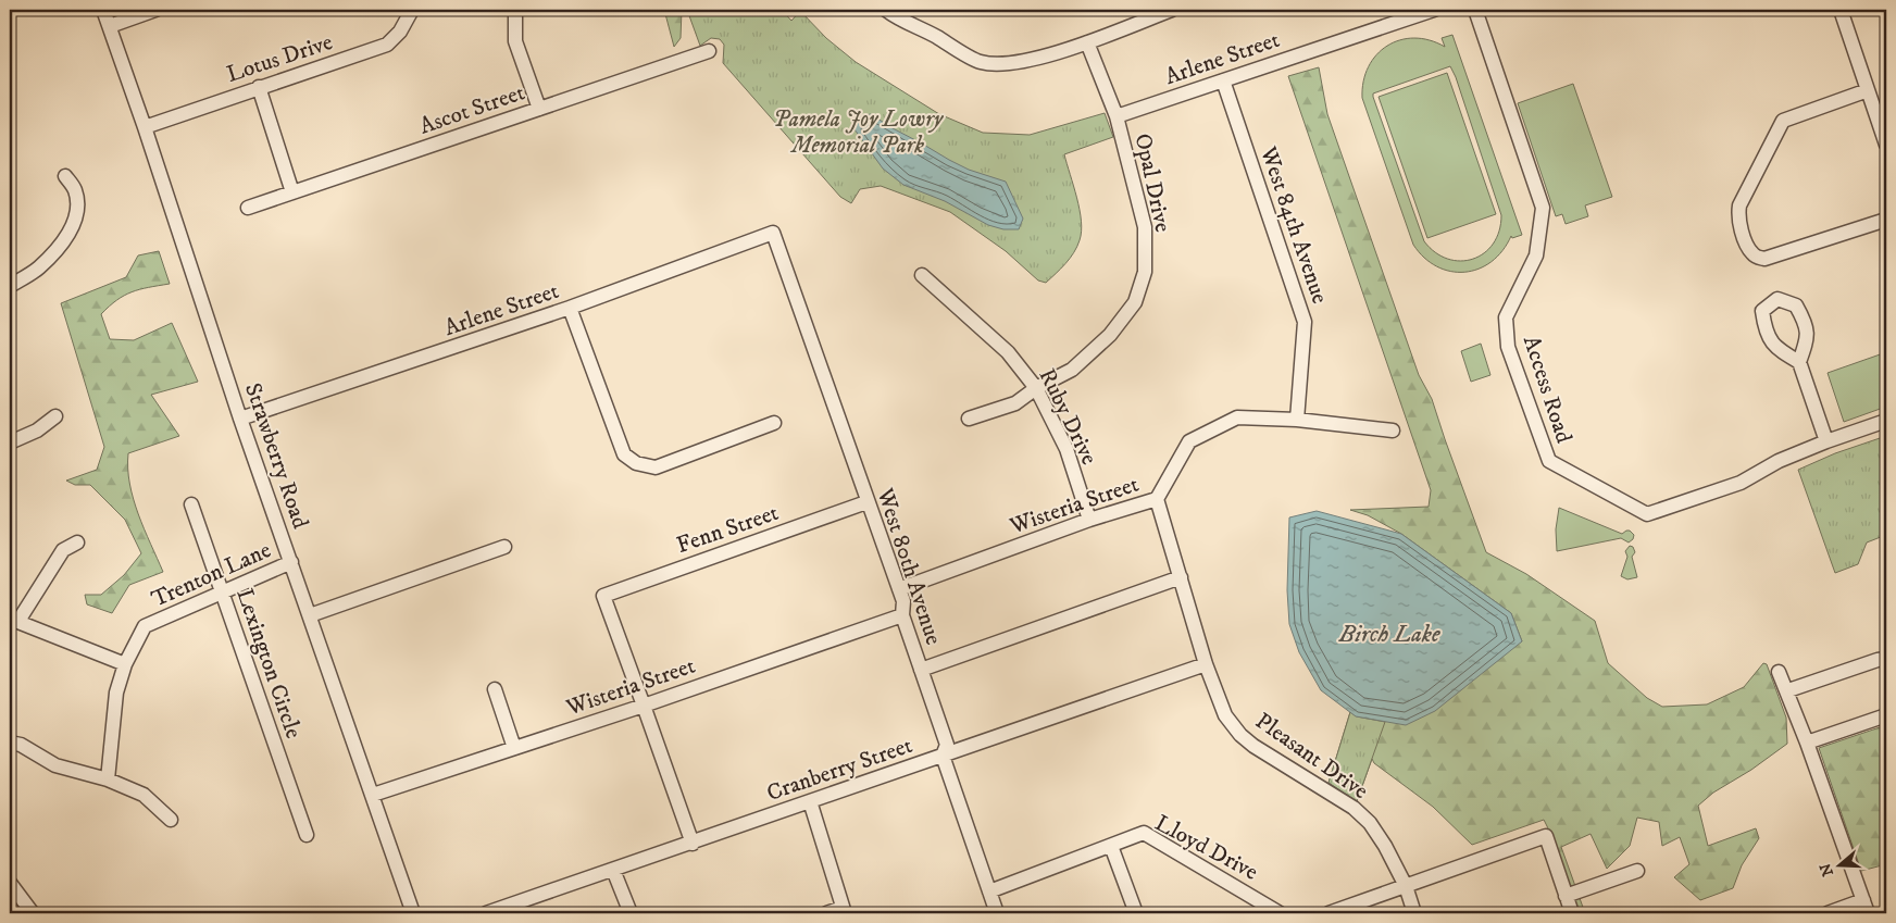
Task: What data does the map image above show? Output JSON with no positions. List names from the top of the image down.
{
  "streets": {
    "street": [
      "Lotus Drive",
      "Arlene Street",
      "Ascot Street",
      "Opal Drive",
      "West 84th Avenue",
      "Access Road",
      "Ruby Drive",
      "Strawberry Road",
      "Wisteria Street",
      "Fenn Street",
      "West 80th Avenue",
      "Trenton Lane",
      "Lexington Circle",
      "Pleasant Drive",
      "Cranberry Street",
      "Lloyd Drive"
    ]
  },
  "crossings": [
    ["Lotus Drive", "Strawberry Road"],
    ["Arlene Street", "Opal Drive"],
    ["Arlene Street", "West 84th Avenue"],
    ["Arlene Street", "Strawberry Road"],
    ["Arlene Street", "West 80th Avenue"],
    ["Opal Drive", "Ruby Drive"],
    ["West 84th Avenue", "Wisteria Street"],
    ["Ruby Drive", "Wisteria Street"],
    ["Strawberry Road", "Wisteria Street"],
    ["Strawberry Road", "Trenton Lane"],
    ["Wisteria Street", "Fenn Street"],
    ["Wisteria Street", "West 80th Avenue"],
    ["Wisteria Street", "Pleasant Drive"],
    ["Fenn Street", "West 80th Avenue"],
    ["West 80th Avenue", "Cranberry Street"],
    ["West 80th Avenue", "Lloyd Drive"],
    ["Trenton Lane", "Lexington Circle"],
    ["Pleasant Drive", "Cranberry Street"]
  ],
  "water": ["Birch Lake"],
  "parks": ["Pamela Joy Lowry Memorial Park"],
  "north": "left"
}
